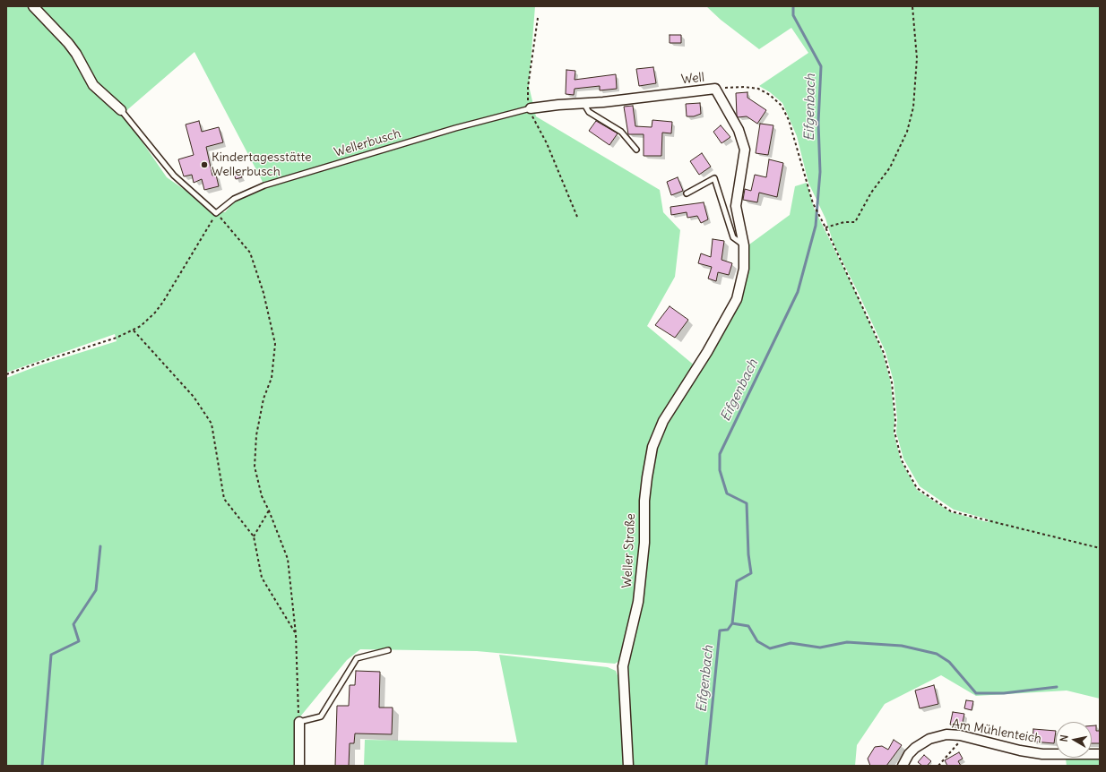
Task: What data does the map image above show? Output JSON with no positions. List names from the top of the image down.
{
  "streets": {
    "street": ["Well", "Weller Straße", "Am Mühlenteich"],
    "lane": ["Wellerbusch"]
  },
  "crossings": [
    ["Well", "Wellerbusch"],
    ["Well", "Weller Straße"]
  ],
  "water": ["Eifgenbach"],
  "places": ["Kindertagesstätte Wellerbusch"],
  "north": "left"
}
